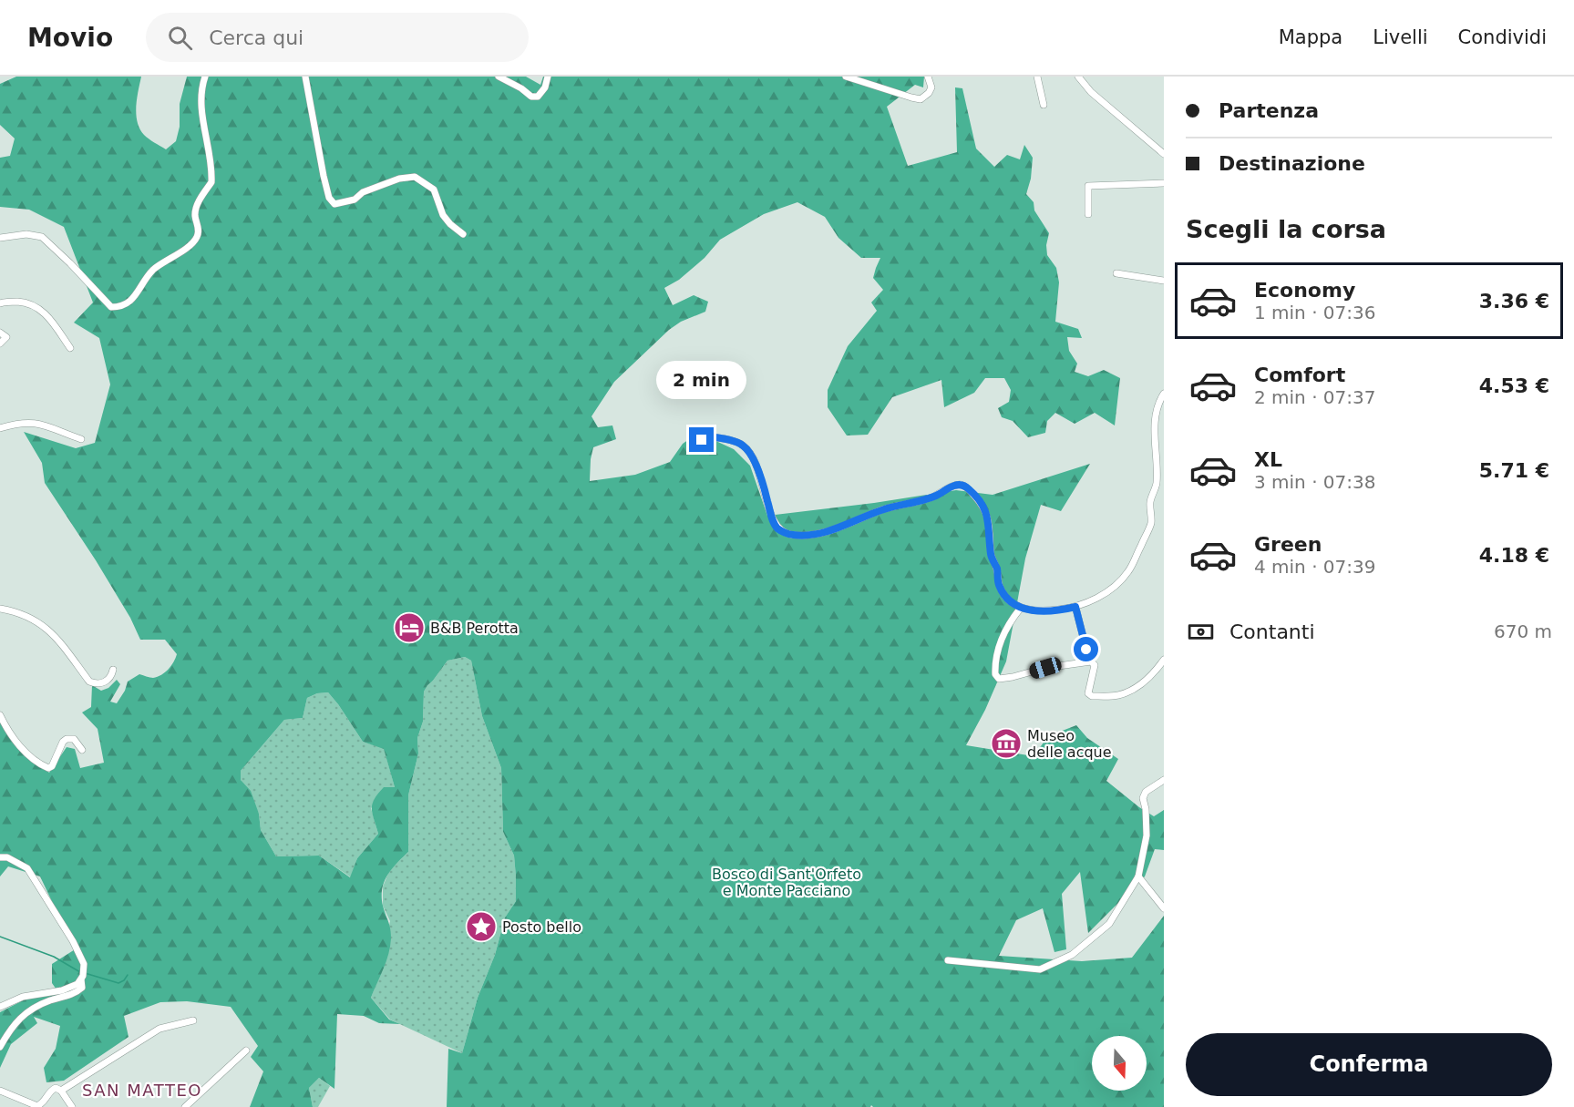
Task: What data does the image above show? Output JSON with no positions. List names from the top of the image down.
{
  "districts": ["SAN MATTEO"],
  "parks": ["Bosco di Sant'Orfeto e Monte Pacciano"],
  "places": {
    "hotel": ["B&B Perotta"],
    "museum": ["Museo delle acque"],
    "place": ["Posto bello"]
  },
  "north": "bottom",
  "page": {
    "header": "Movio",
    "search": "Cerca qui",
    "nav": ["Mappa", "Livelli", "Condividi"],
    "banner": ["Partenza", "Destinazione"],
    "heading": "Scegli la corsa",
    "list": [
      {
        "name": "Economy",
        "note": "1 min · 07:36",
        "value": "3.36 €"
      },
      {
        "name": "Comfort",
        "note": "2 min · 07:37",
        "value": "4.53 €"
      },
      {
        "name": "XL",
        "note": "3 min · 07:38",
        "value": "5.71 €"
      },
      {
        "name": "Green",
        "note": "4 min · 07:39",
        "value": "4.18 €"
      }
    ],
    "bubble": "2 min",
    "pay": ["Contanti", "670 m"],
    "buttons": "Conferma"
  }
}
